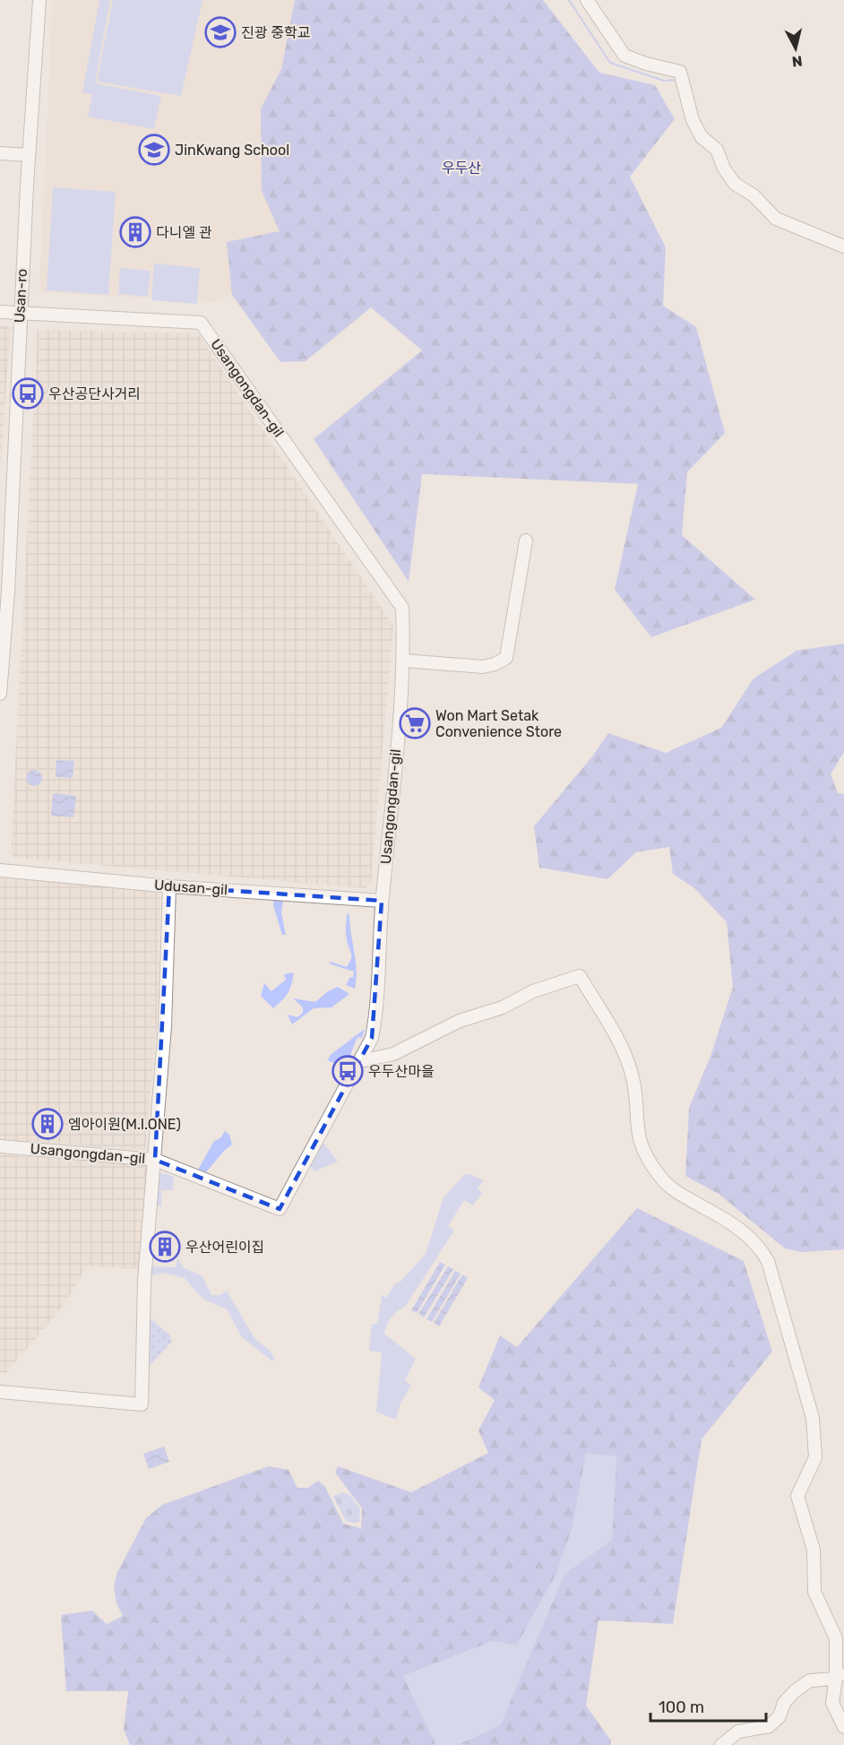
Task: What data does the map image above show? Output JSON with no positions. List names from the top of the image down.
{
  "streets": {
    "street": ["Usan-ro", "Usangongdan-gil", "Udusan-gil"]
  },
  "crossings": [
    ["Usan-ro", "Usangongdan-gil"],
    ["Usangongdan-gil", "Udusan-gil"]
  ],
  "parks": ["우두산"],
  "places": {
    "school or university": ["진광 중학교", "JinKwang School"],
    "building": ["다니엘 관", "엠아이원(M.I.ONE)", "우산어린이집"],
    "bus stop": ["우산공단사거리", "우두산마을"],
    "supermarket": ["Won Mart Setak Convenience Store"]
  },
  "scale_bar": "100 m",
  "north": "bottom"
}
